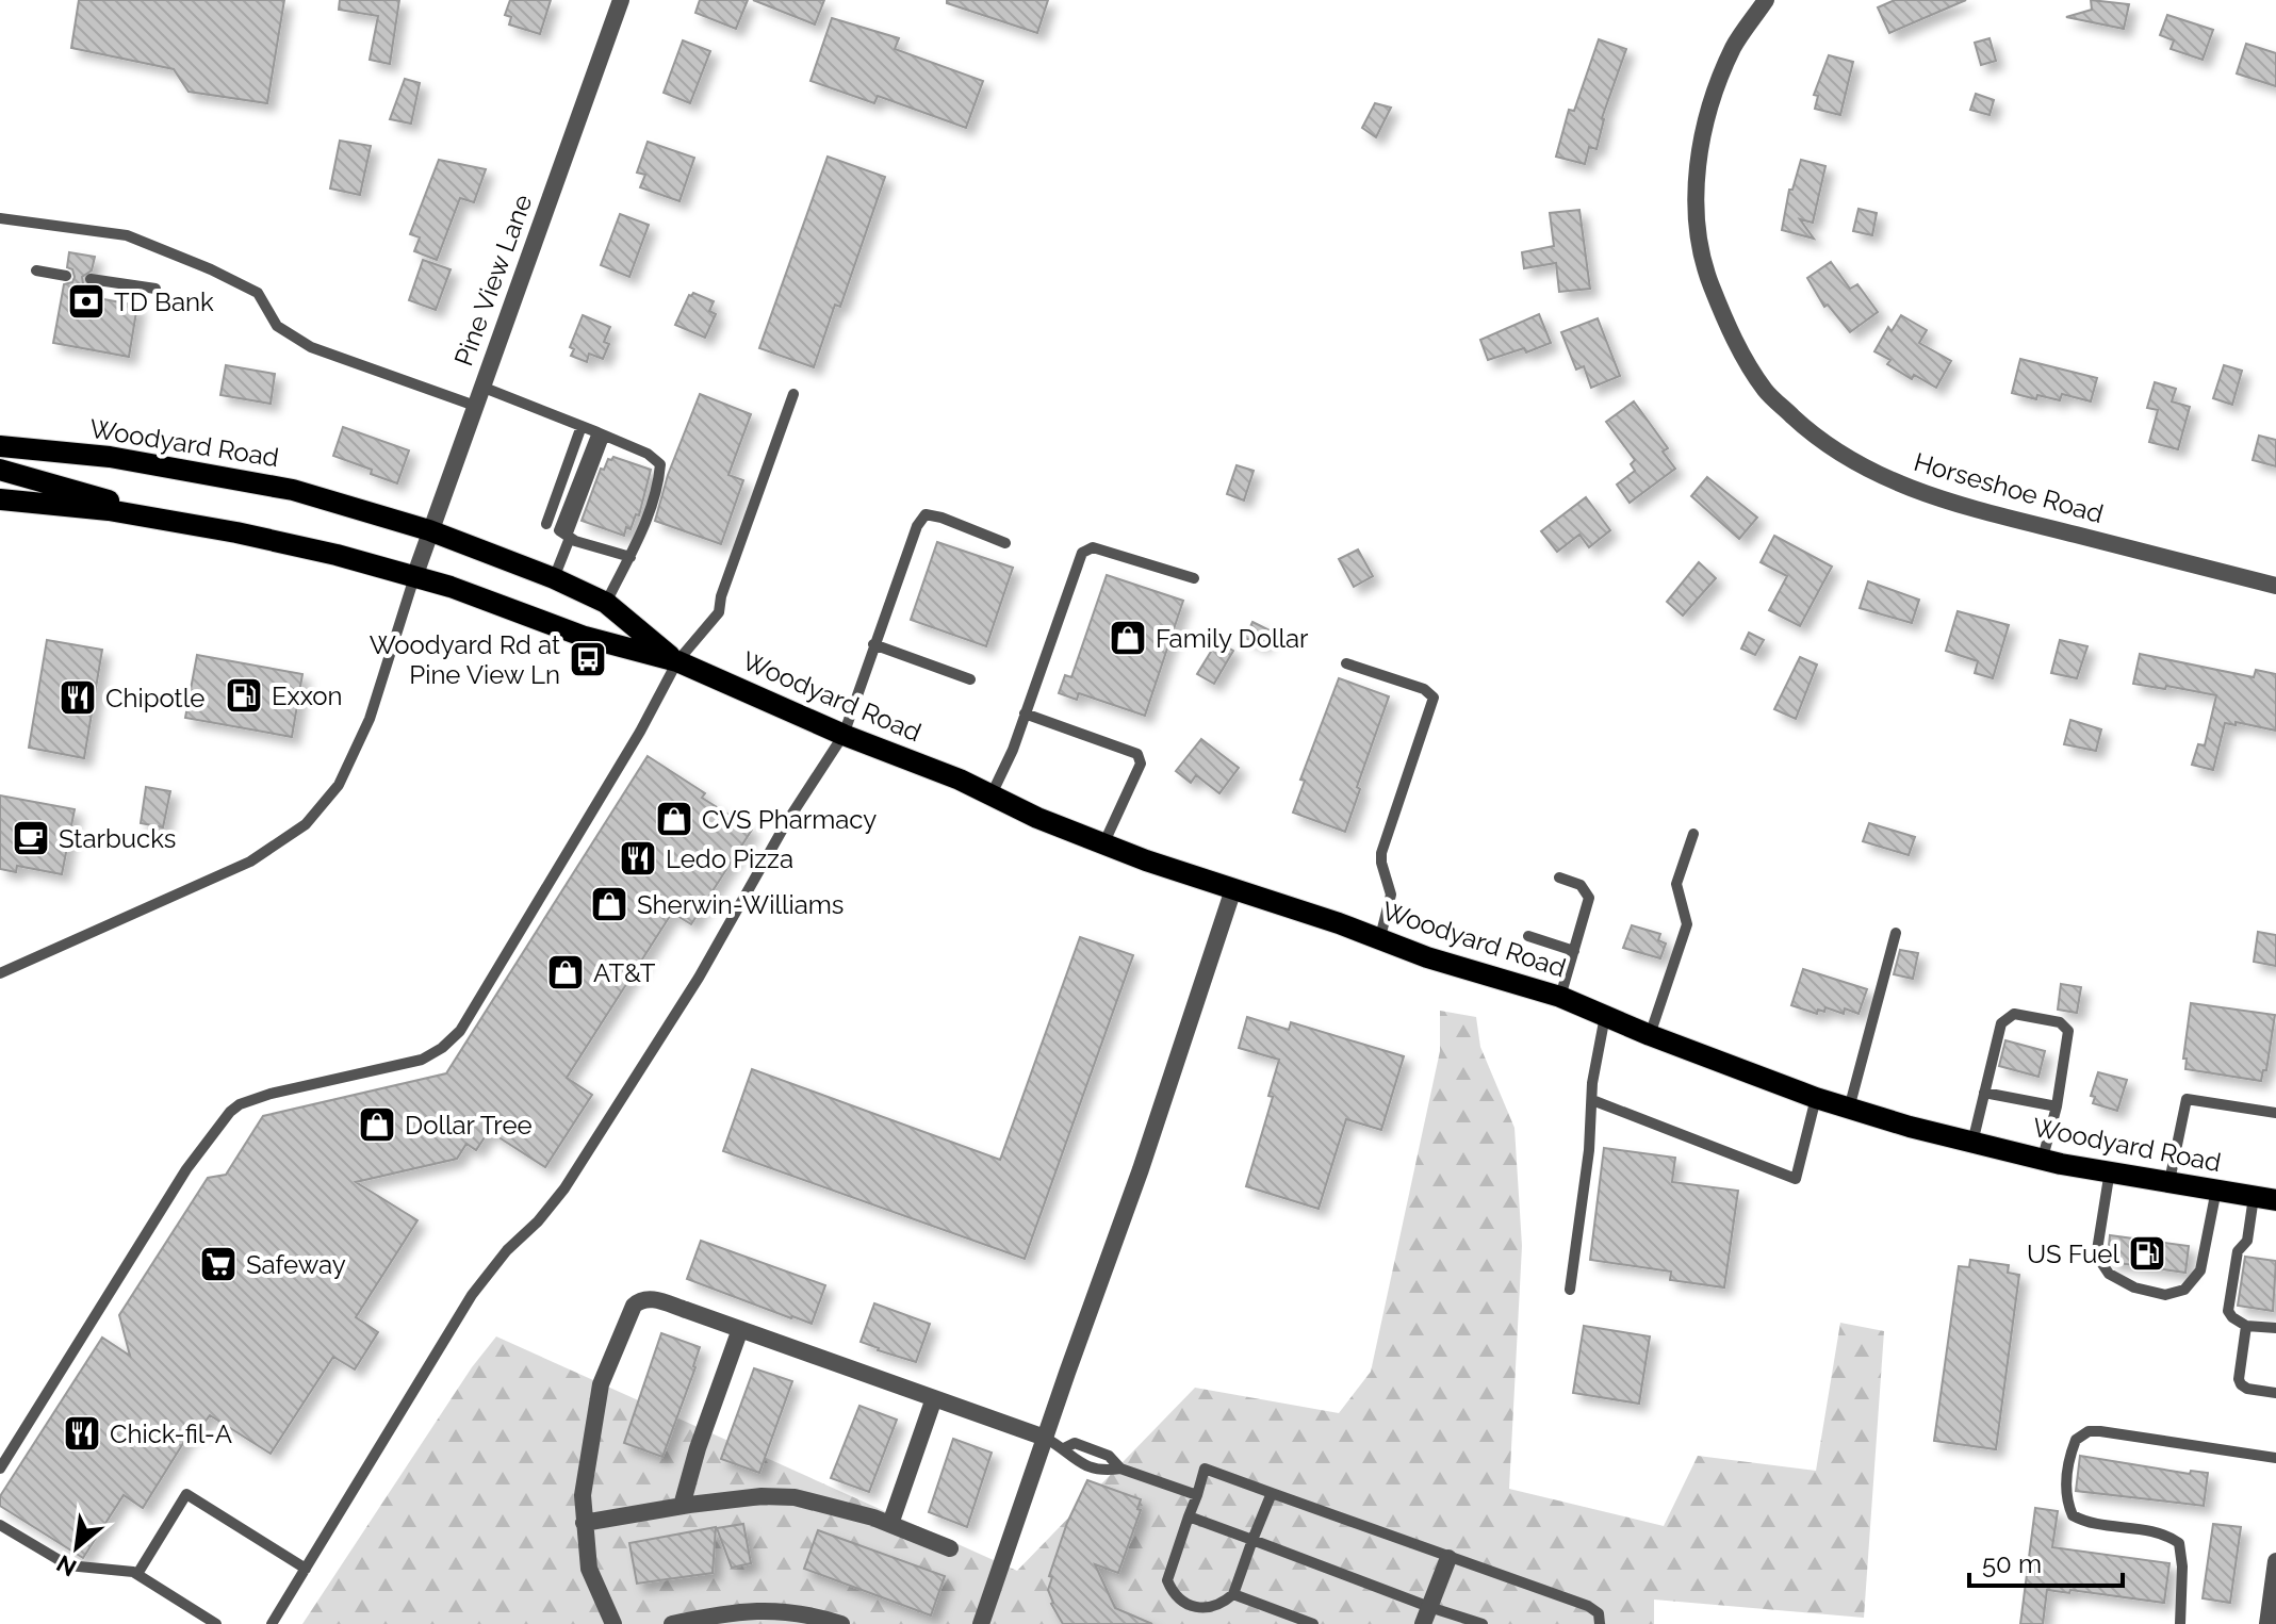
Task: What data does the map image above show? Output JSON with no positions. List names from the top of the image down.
{
  "streets": {
    "main road": ["Woodyard Road"],
    "street": ["Pine View Lane", "Horseshoe Road"]
  },
  "crossings": [
    ["Pine View Lane", "Woodyard Road"]
  ],
  "places": {
    "bank": ["TD Bank"],
    "shop": [
      "Family Dollar",
      "CVS Pharmacy",
      "Sherwin-Williams",
      "AT&T",
      "Dollar Tree"
    ],
    "bus stop": ["Woodyard Rd at Pine View Ln"],
    "fuel station": ["Exxon", "US Fuel"],
    "restaurant": ["Chipotle", "Ledo Pizza", "Chick-fil-A"],
    "cafe": ["Starbucks"],
    "supermarket": ["Safeway"]
  },
  "scale_bar": "50 m",
  "north": "bottom left"
}
